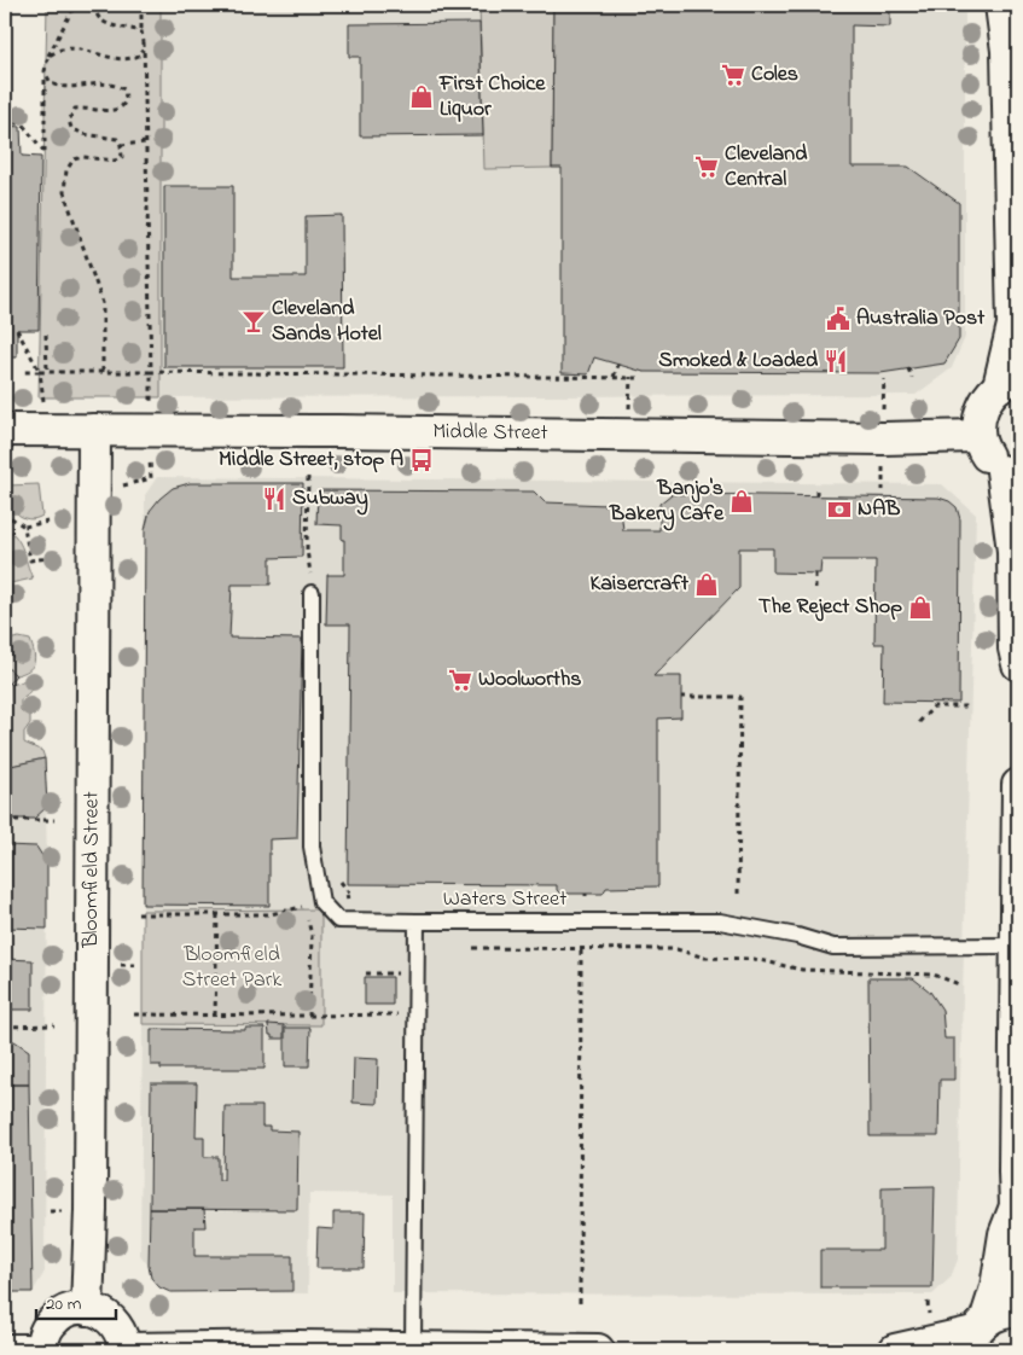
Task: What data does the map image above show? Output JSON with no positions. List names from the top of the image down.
{
  "streets": {
    "street": ["Middle Street", "Bloomfield Street"],
    "lane": ["Waters Street"]
  },
  "crossings": [
    ["Middle Street", "Bloomfield Street"]
  ],
  "parks": ["Bloomfield Street Park"],
  "places": {
    "supermarket": ["Coles", "Cleveland Central", "Woolworths"],
    "shop": [
      "First Choice Liquor",
      "Banjo's Bakery Cafe",
      "Kaisercraft",
      "The Reject Shop"
    ],
    "public building": ["Australia Post"],
    "bar": ["Cleveland Sands Hotel"],
    "restaurant": ["Smoked & Loaded", "Subway"],
    "bus stop": ["Middle Street, stop A"],
    "bank": ["NAB"]
  },
  "scale_bar": "20 m"
}
